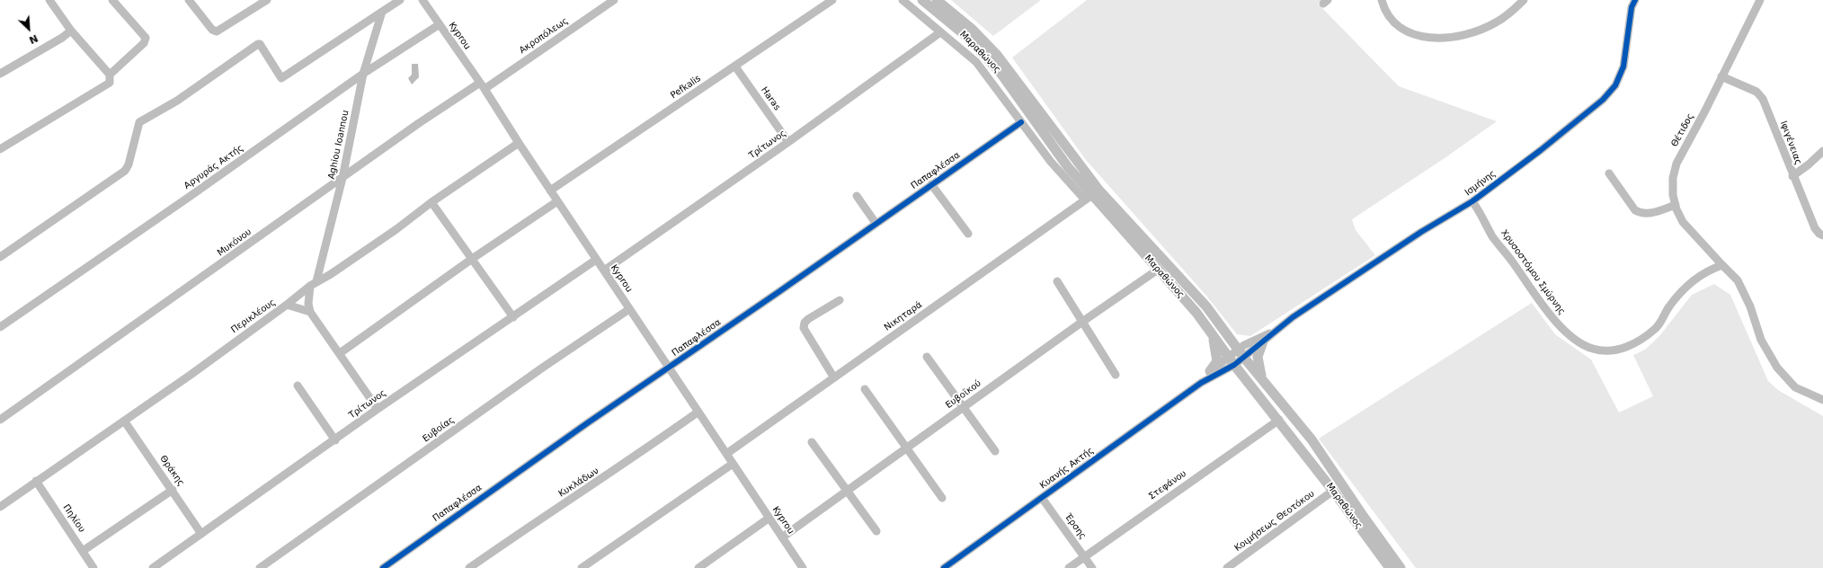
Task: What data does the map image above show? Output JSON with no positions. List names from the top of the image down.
{
  "streets": {
    "main road": ["Μαραθώνος"],
    "street": [
      "Kyprou",
      "Ακροπόλεως",
      "Pefkalis",
      "Haras",
      "Θέτιδος",
      "Ιφιγένειας",
      "Aghiou Ioannou",
      "Τρίτωνος",
      "Αργυράς Ακτής",
      "Παπαφλέσσα",
      "Ισμήνης",
      "Μυκόνου",
      "Χρυσοστόμου Σμύρνης",
      "Περικλέους",
      "Νικηταρά",
      "Ευβοϊκού",
      "Ευβοίας",
      "Κυανής Ακτής",
      "Θράκης",
      "Κυκλάδων",
      "Στεφάνου",
      "Πηλίου",
      "Κοιμήσεως Θεοτόκου",
      "Έρσης"
    ]
  },
  "crossings": [
    ["Kyprou", "Ακροπόλεως"],
    ["Kyprou", "Pefkalis"],
    ["Kyprou", "Τρίτωνος"],
    ["Kyprou", "Αργυράς Ακτής"],
    ["Kyprou", "Παπαφλέσσα"],
    ["Kyprou", "Μυκόνου"],
    ["Kyprou", "Περικλέους"],
    ["Kyprou", "Νικηταρά"],
    ["Kyprou", "Ευβοϊκού"],
    ["Kyprou", "Ευβοίας"],
    ["Kyprou", "Κυκλάδων"],
    ["Ακροπόλεως", "Μυκόνου"],
    ["Μαραθώνος", "Νικηταρά"],
    ["Μαραθώνος", "Ευβοϊκού"],
    ["Μαραθώνος", "Κυανής Ακτής"],
    ["Μαραθώνος", "Στεφάνου"],
    ["Μαραθώνος", "Κοιμήσεως Θεοτόκου"],
    ["Pefkalis", "Haras"],
    ["Haras", "Τρίτωνος"],
    ["Θέτιδος", "Ιφιγένειας"],
    ["Θέτιδος", "Χρυσοστόμου Σμύρνης"],
    ["Aghiou Ioannou", "Αργυράς Ακτής"],
    ["Aghiou Ioannou", "Μυκόνου"],
    ["Aghiou Ioannou", "Περικλέους"],
    ["Τρίτωνος", "Θράκης"],
    ["Ισμήνης", "Χρυσοστόμου Σμύρνης"],
    ["Περικλέους", "Θράκης"],
    ["Περικλέους", "Πηλίου"],
    ["Κυανής Ακτής", "Έρσης"],
    ["Στεφάνου", "Έρσης"]
  ],
  "north": "bottom right"
}
